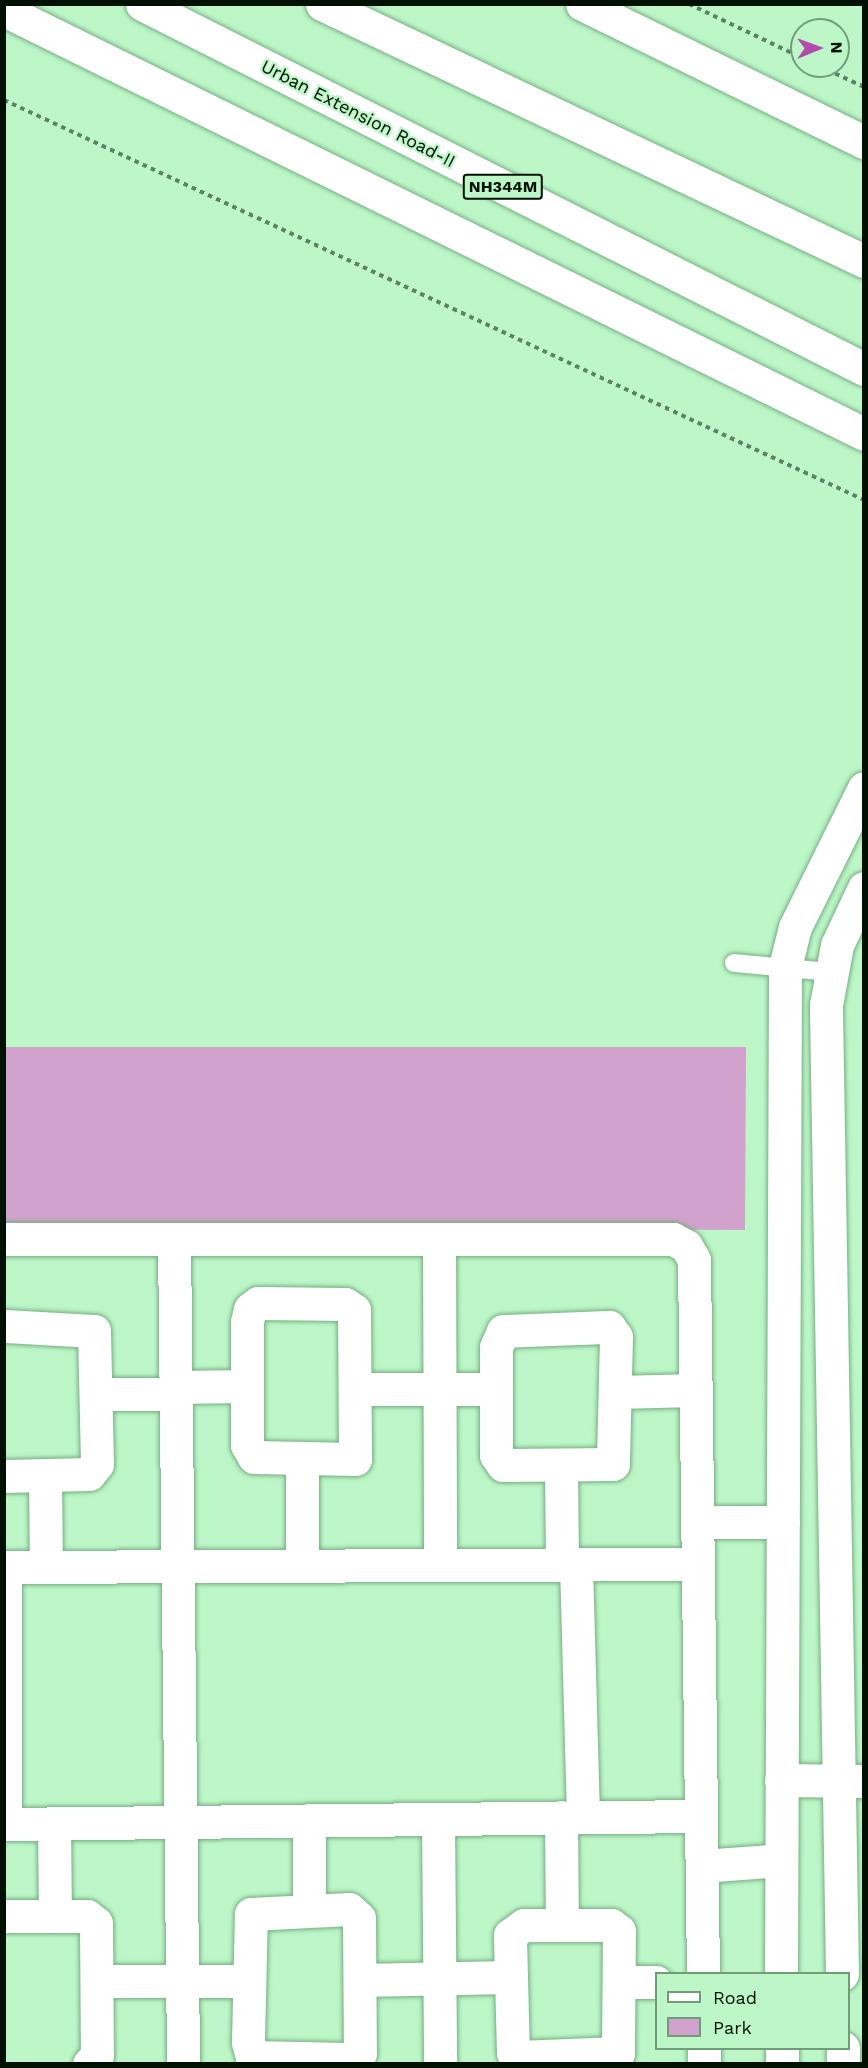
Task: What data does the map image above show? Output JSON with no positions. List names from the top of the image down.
{
  "streets": {
    "main road": ["Urban Extension Road-II", "NH344M"]
  },
  "legend": ["Road", "Park"],
  "north": "right"
}
